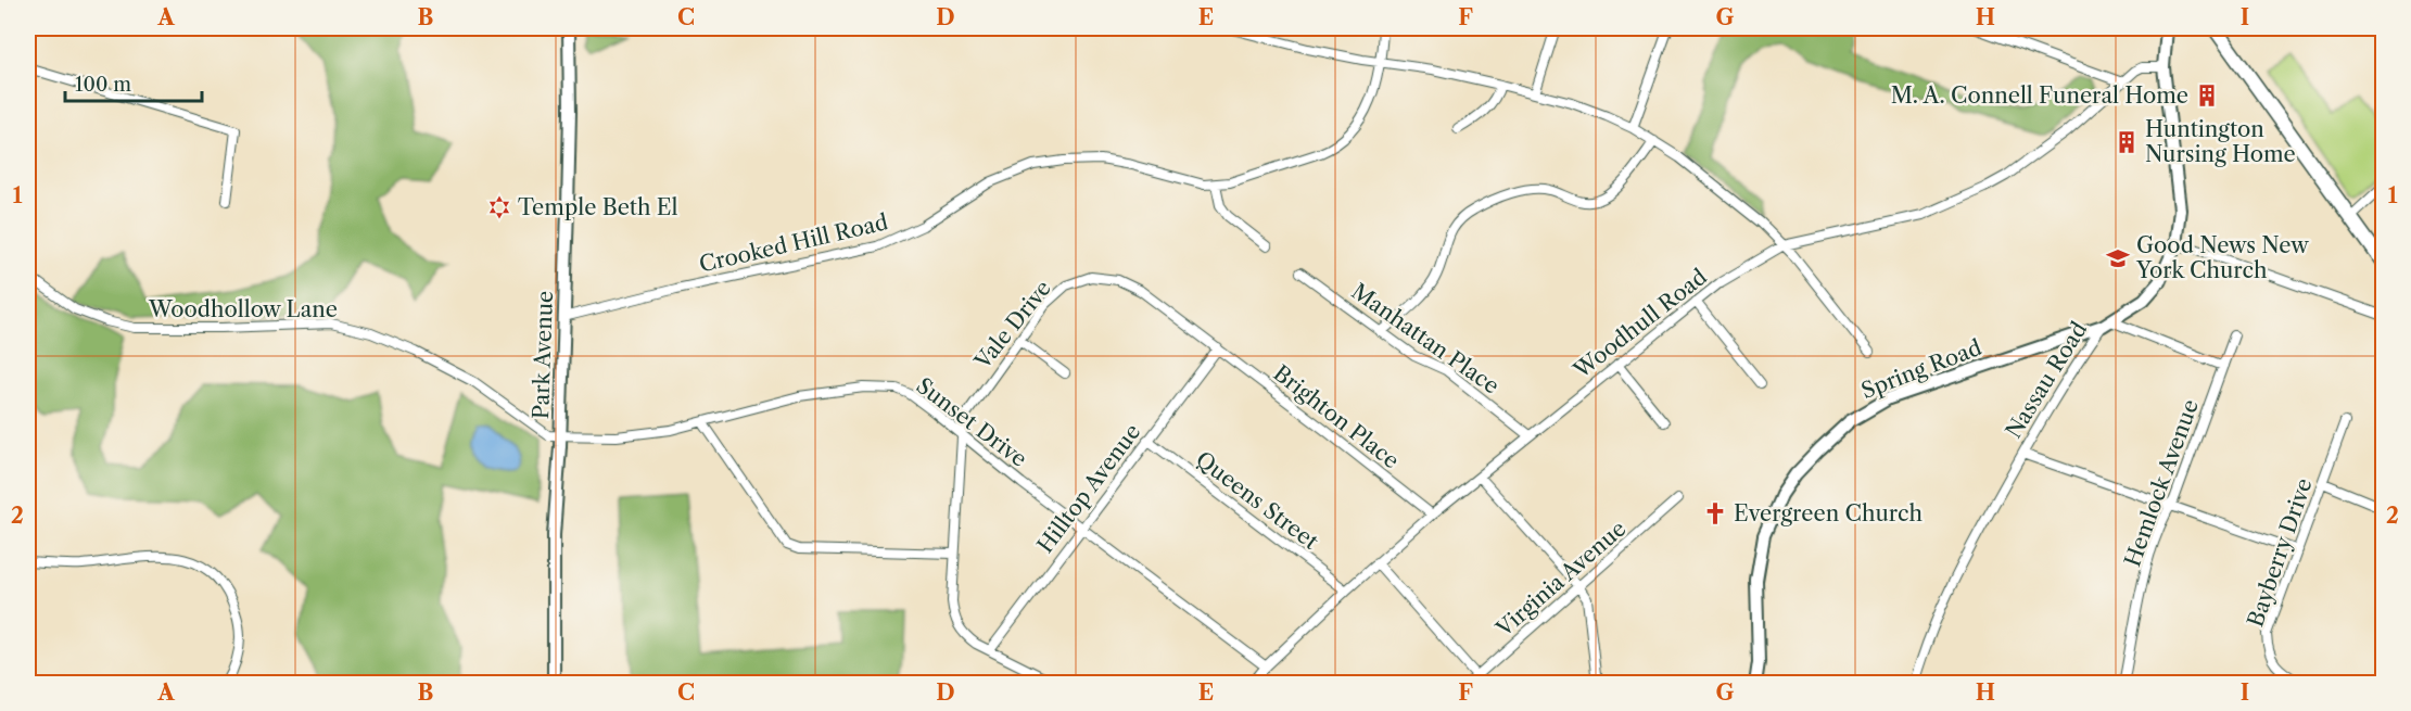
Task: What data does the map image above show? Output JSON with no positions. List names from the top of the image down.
{
  "streets": {
    "main road": ["Park Avenue", "Spring Road", "Nassau Road"],
    "street": [
      "Crooked Hill Road",
      "Woodhollow Lane",
      "Woodhull Road",
      "Vale Drive",
      "Manhattan Place",
      "Brighton Place",
      "Sunset Drive",
      "Hemlock Avenue",
      "Hilltop Avenue",
      "Queens Street",
      "Bayberry Drive",
      "Virginia Avenue"
    ]
  },
  "crossings": [
    ["Crooked Hill Road", "Park Avenue"],
    ["Woodhollow Lane", "Park Avenue"],
    ["Woodhollow Lane", "Sunset Drive"],
    ["Woodhull Road", "Manhattan Place"],
    ["Woodhull Road", "Nassau Road"],
    ["Woodhull Road", "Brighton Place"],
    ["Woodhull Road", "Sunset Drive"],
    ["Woodhull Road", "Queens Street"],
    ["Vale Drive", "Brighton Place"],
    ["Vale Drive", "Sunset Drive"],
    ["Vale Drive", "Hilltop Avenue"],
    ["Park Avenue", "Sunset Drive"],
    ["Spring Road", "Nassau Road"],
    ["Brighton Place", "Hilltop Avenue"],
    ["Sunset Drive", "Hilltop Avenue"],
    ["Hilltop Avenue", "Queens Street"]
  ],
  "places": {
    "building": ["M. A. Connell Funeral Home", "Huntington Nursing Home"],
    "synagogue": ["Temple Beth El"],
    "school or university": ["Good News New York Church"],
    "church": ["Evergreen Church"]
  },
  "scale_bar": "100 m",
  "grid": {
    "columns": [
      "A",
      "B",
      "C",
      "D",
      "E",
      "F",
      "G",
      "H",
      "I"
    ],
    "rows": ["1", "2"]
  }
}
